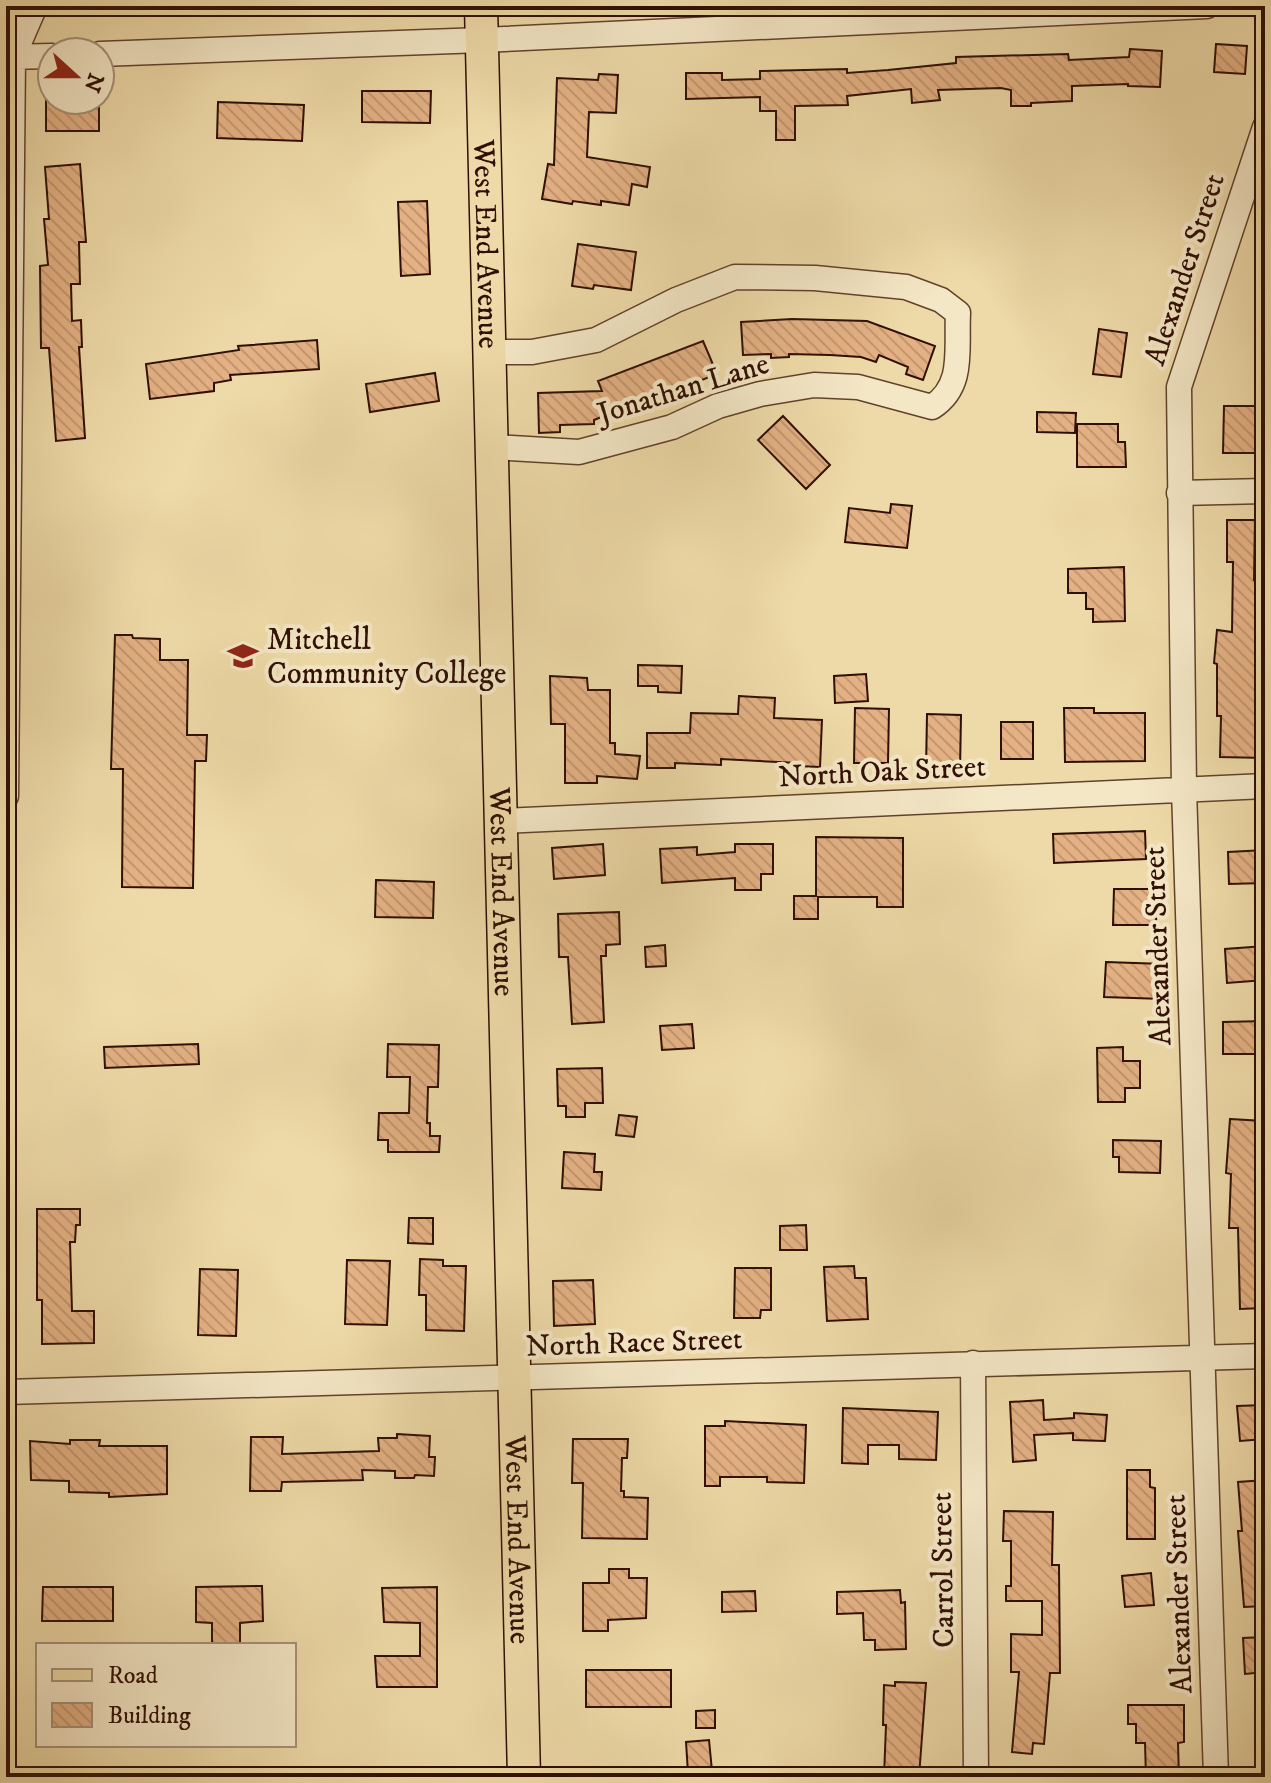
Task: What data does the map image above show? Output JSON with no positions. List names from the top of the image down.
{
  "streets": {
    "main road": ["West End Avenue"],
    "street": [
      "Alexander Street",
      "Jonathan Lane",
      "North Oak Street",
      "North Race Street",
      "Carrol Street"
    ]
  },
  "crossings": [
    ["West End Avenue", "Jonathan Lane"],
    ["West End Avenue", "North Oak Street"],
    ["West End Avenue", "North Race Street"],
    ["Alexander Street", "North Oak Street"],
    ["Alexander Street", "North Race Street"],
    ["North Race Street", "Carrol Street"]
  ],
  "places": {
    "school or university": ["Mitchell Community College"]
  },
  "legend": ["Road", "Building"],
  "north": "right"
}
